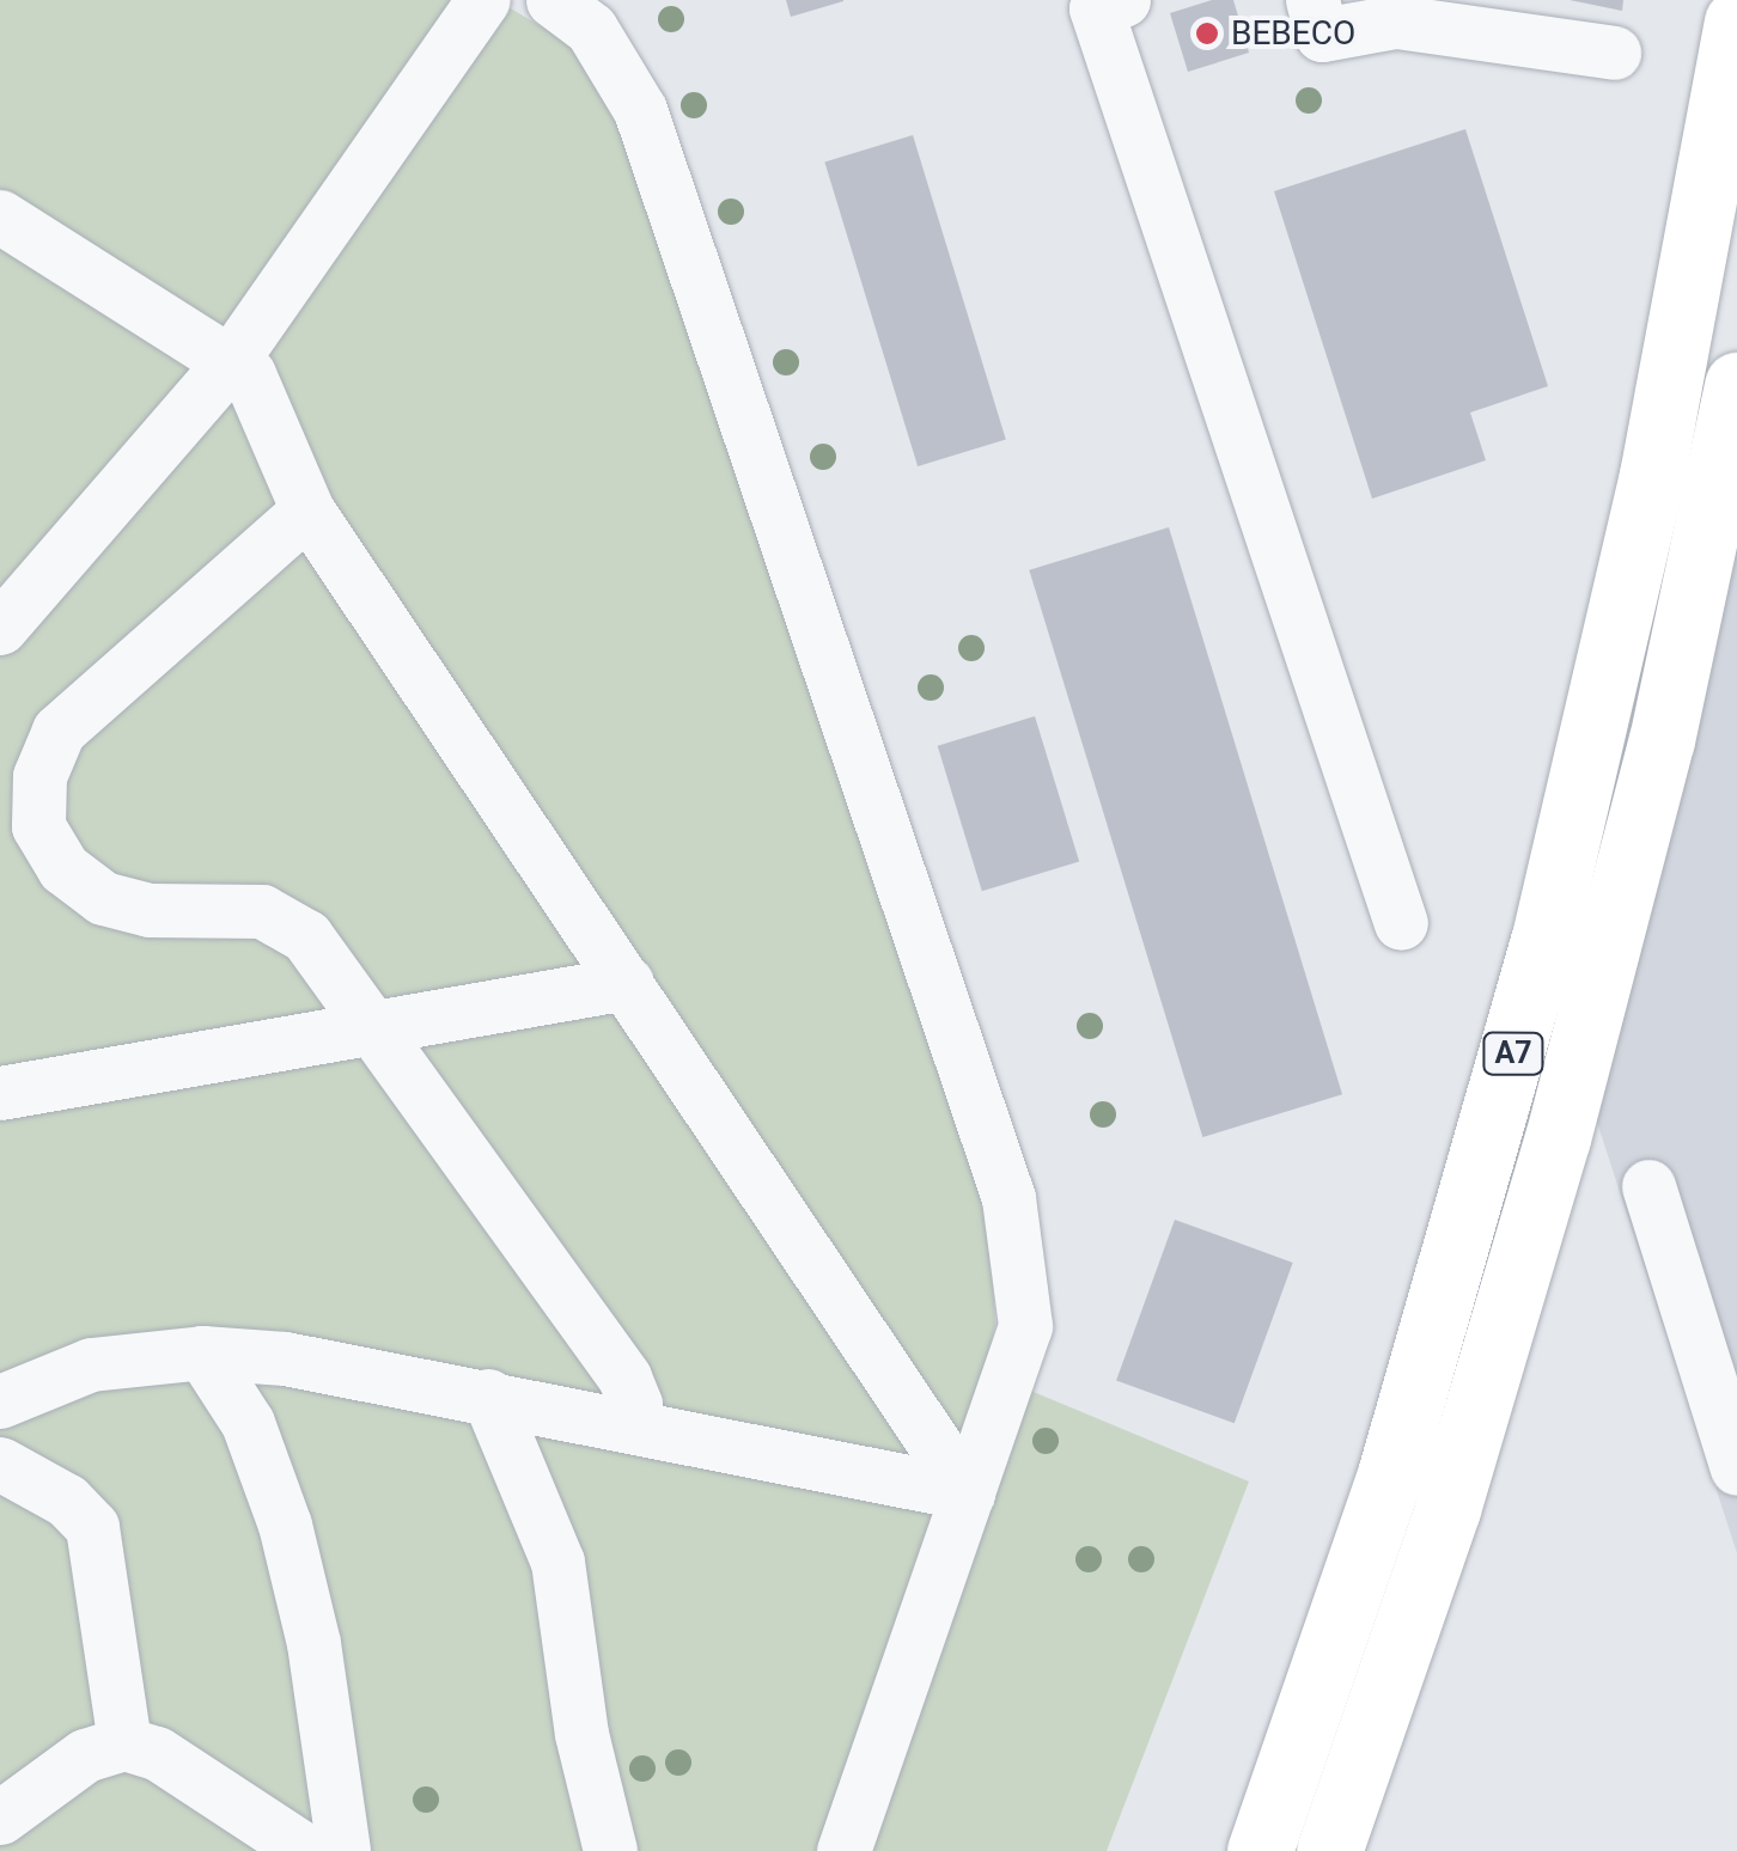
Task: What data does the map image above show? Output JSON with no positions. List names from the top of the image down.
{
  "streets": {
    "highway": ["A7"]
  },
  "places": ["BEBECO"]
}
